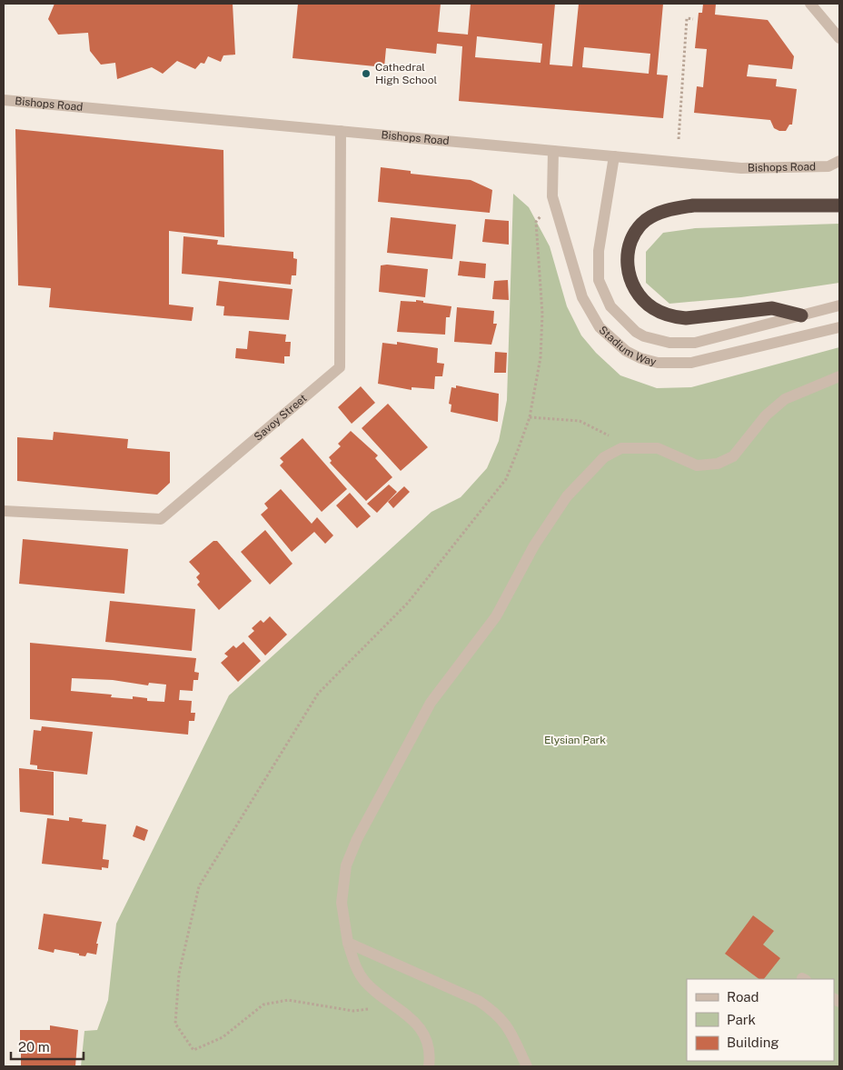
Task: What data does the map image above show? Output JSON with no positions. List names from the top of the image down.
{
  "streets": {
    "street": ["Bishops Road", "Stadium Way", "Savoy Street"]
  },
  "crossings": [
    ["Bishops Road", "Stadium Way"],
    ["Bishops Road", "Savoy Street"]
  ],
  "parks": ["Elysian Park"],
  "places": ["Cathedral High School"],
  "legend": ["Road", "Park", "Building"],
  "scale_bar": "20 m"
}
